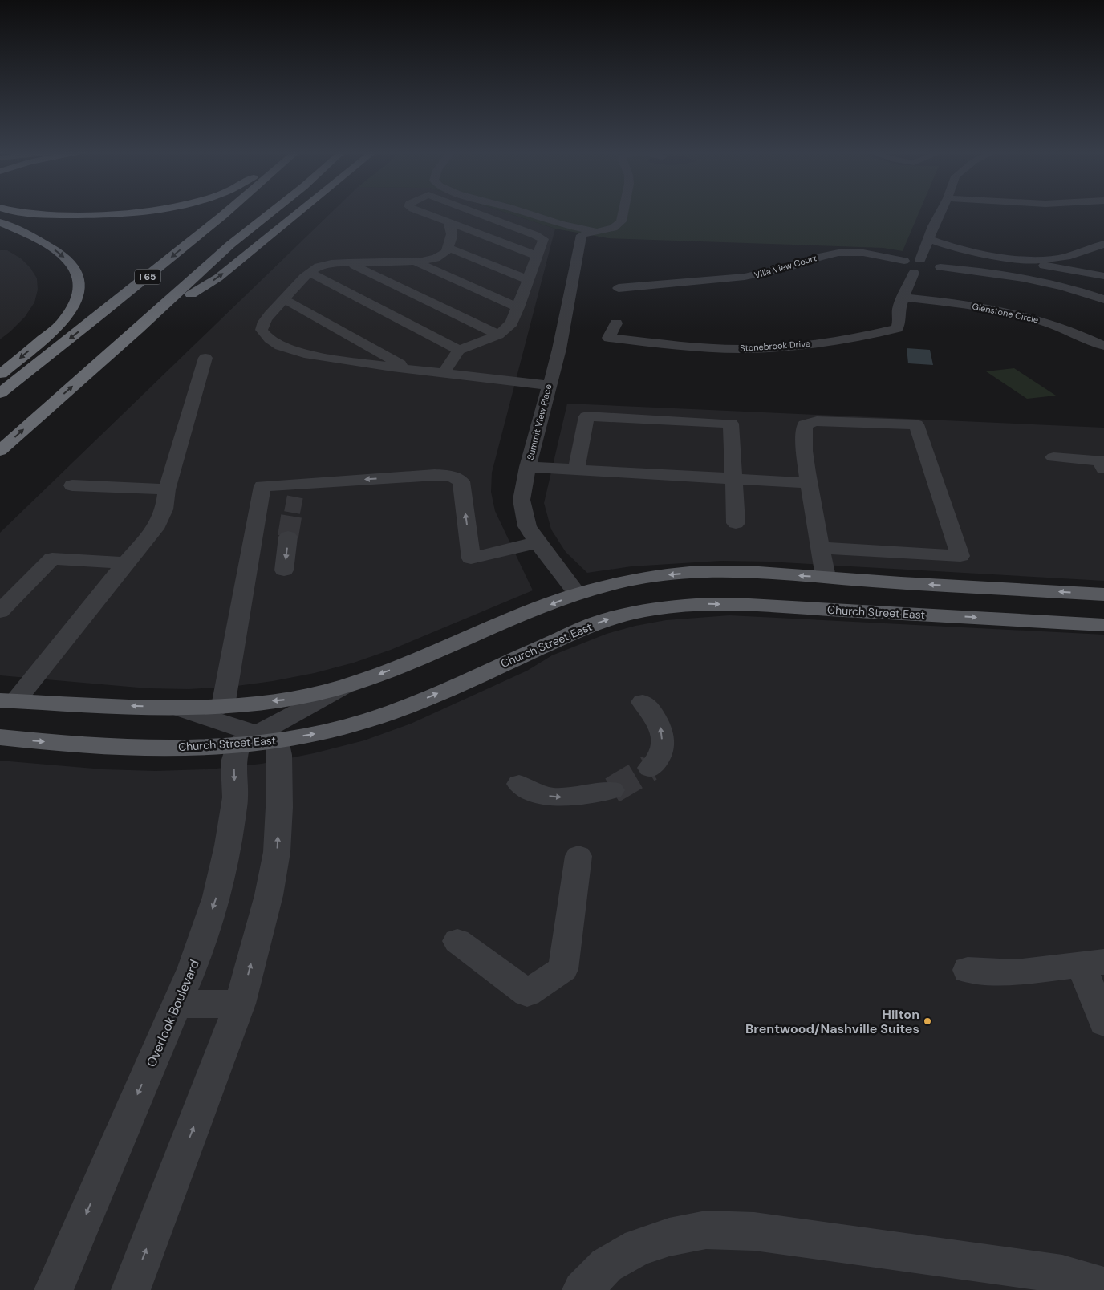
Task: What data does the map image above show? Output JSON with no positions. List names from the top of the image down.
{
  "streets": {
    "highway": ["I 65"],
    "main road": ["Church Street East"],
    "street": [
      "Villa View Court",
      "Glenstone Circle",
      "Stonebrook Drive",
      "Summit View Place",
      "Overlook Boulevard"
    ]
  },
  "crossings": [
    ["Glenstone Circle", "Stonebrook Drive"],
    ["Church Street East", "Overlook Boulevard"]
  ],
  "places": ["Hilton Brentwood/Nashville Suites"]
}
